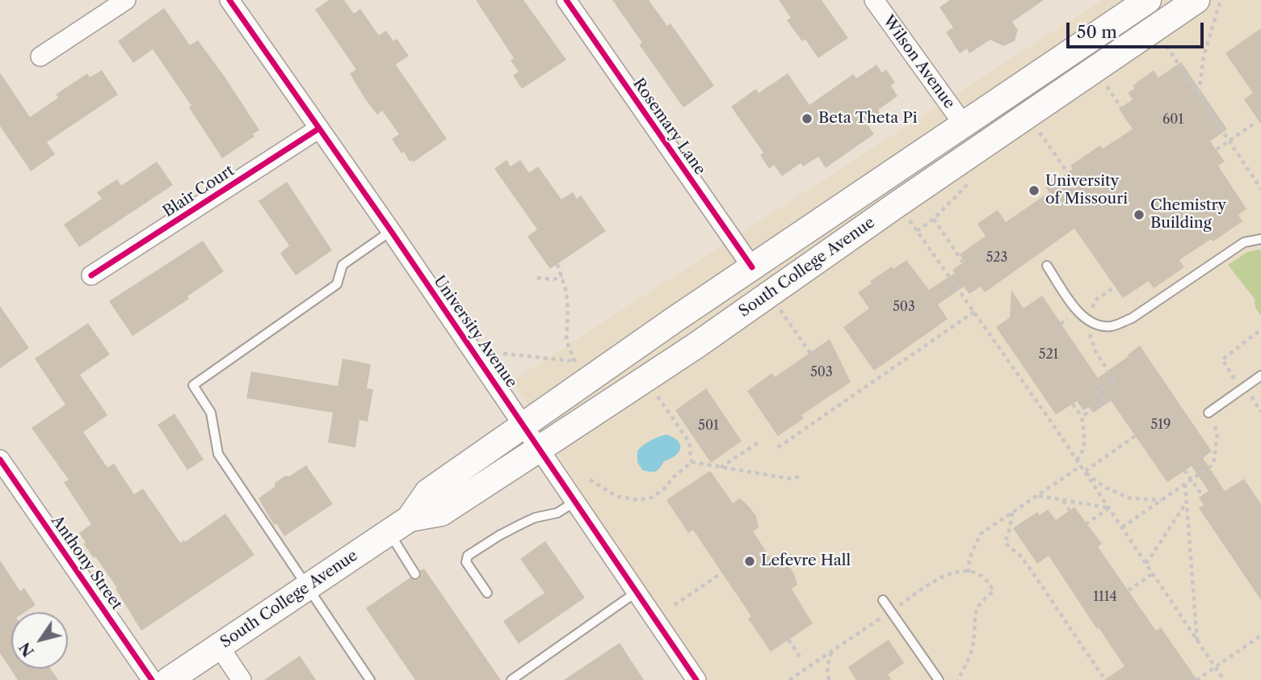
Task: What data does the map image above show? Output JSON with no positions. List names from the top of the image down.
{
  "streets": {
    "main road": ["South College Avenue"],
    "street": [
      "Wilson Avenue",
      "Rosemary Lane",
      "Blair Court",
      "University Avenue",
      "Anthony Street"
    ]
  },
  "crossings": [
    ["Wilson Avenue", "South College Avenue"],
    ["Rosemary Lane", "South College Avenue"],
    ["Blair Court", "University Avenue"],
    ["South College Avenue", "University Avenue"]
  ],
  "places": [
    "Beta Theta Pi",
    "University of Missouri",
    "Chemistry Building",
    "Lefevre Hall"
  ],
  "house_numbers": [
    "601",
    "523",
    "503",
    "521",
    "503",
    "519",
    "501",
    "1114"
  ],
  "scale_bar": "50 m",
  "north": "bottom left"
}
